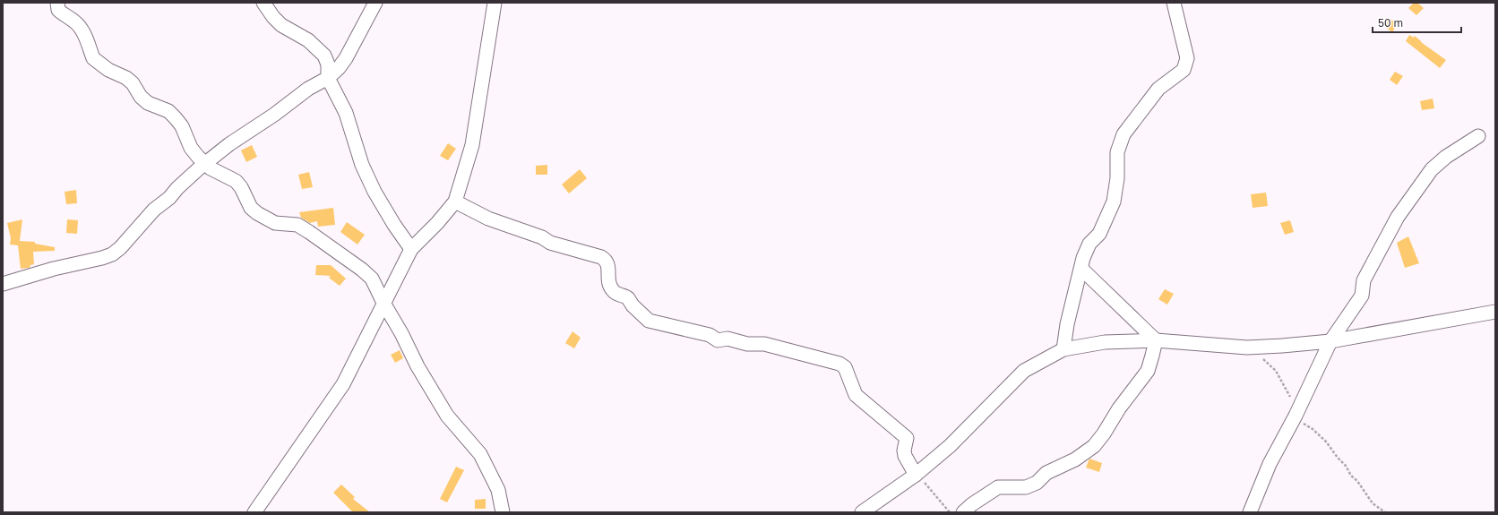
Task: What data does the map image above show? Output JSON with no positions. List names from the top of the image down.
{
  "scale_bar": "50 m"
}
